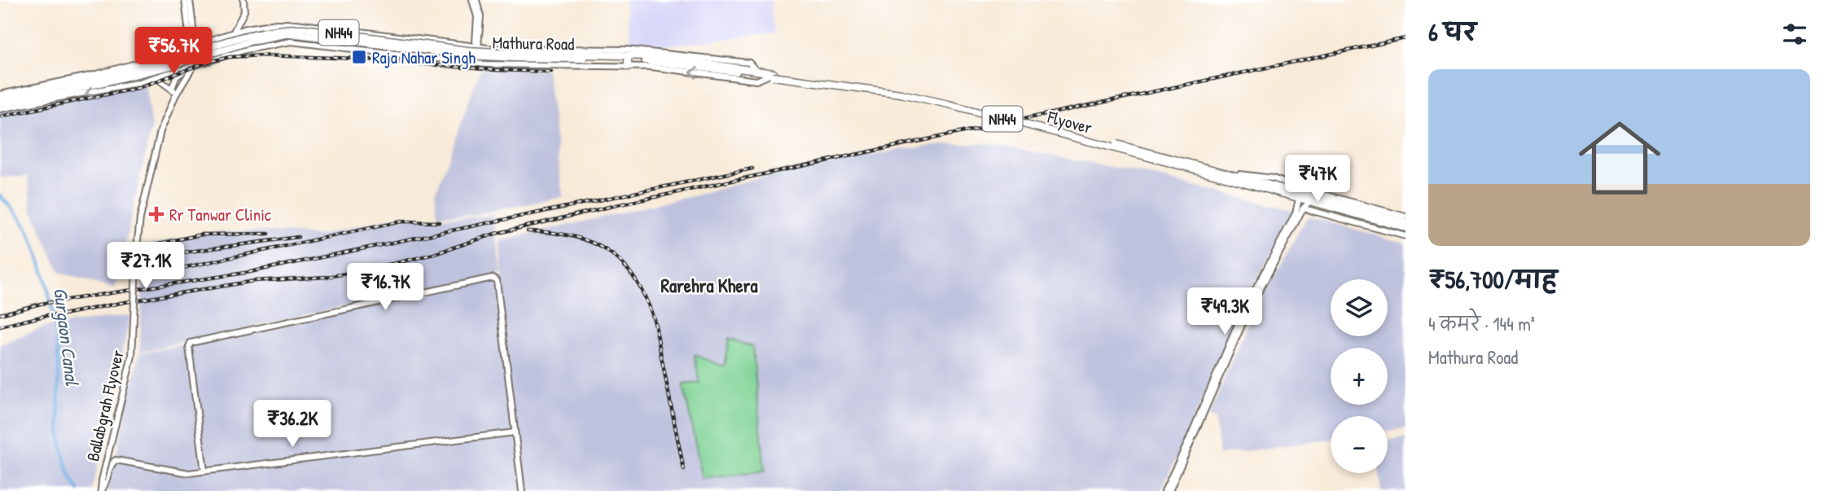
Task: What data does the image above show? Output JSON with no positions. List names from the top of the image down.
{
  "streets": {
    "highway": ["NH44", "Mathura Road", "Flyover"],
    "street": ["Ballabgrah Flyover"]
  },
  "crossings": [
    ["NH44", "Flyover"],
    ["Mathura Road", "Flyover"]
  ],
  "districts": ["Rarehra Khera"],
  "water": ["Gurgaon Canal"],
  "places": {
    "transit": ["Raja Nahar Singh"],
    "health": ["Rr Tanwar Clinic"]
  },
  "page": {
    "heading": "6 घर",
    "price": [
      "₹56.7K",
      "₹47K",
      "₹27.1K",
      "₹16.7K",
      "₹49.3K",
      "₹36.2K"
    ],
    "list": [
      {
        "name": "₹56,700/माह",
        "note": "4 कमरे · 144 m² · Mathura Road"
      }
    ],
    "map_buttons": ["+", "−"]
  }
}
